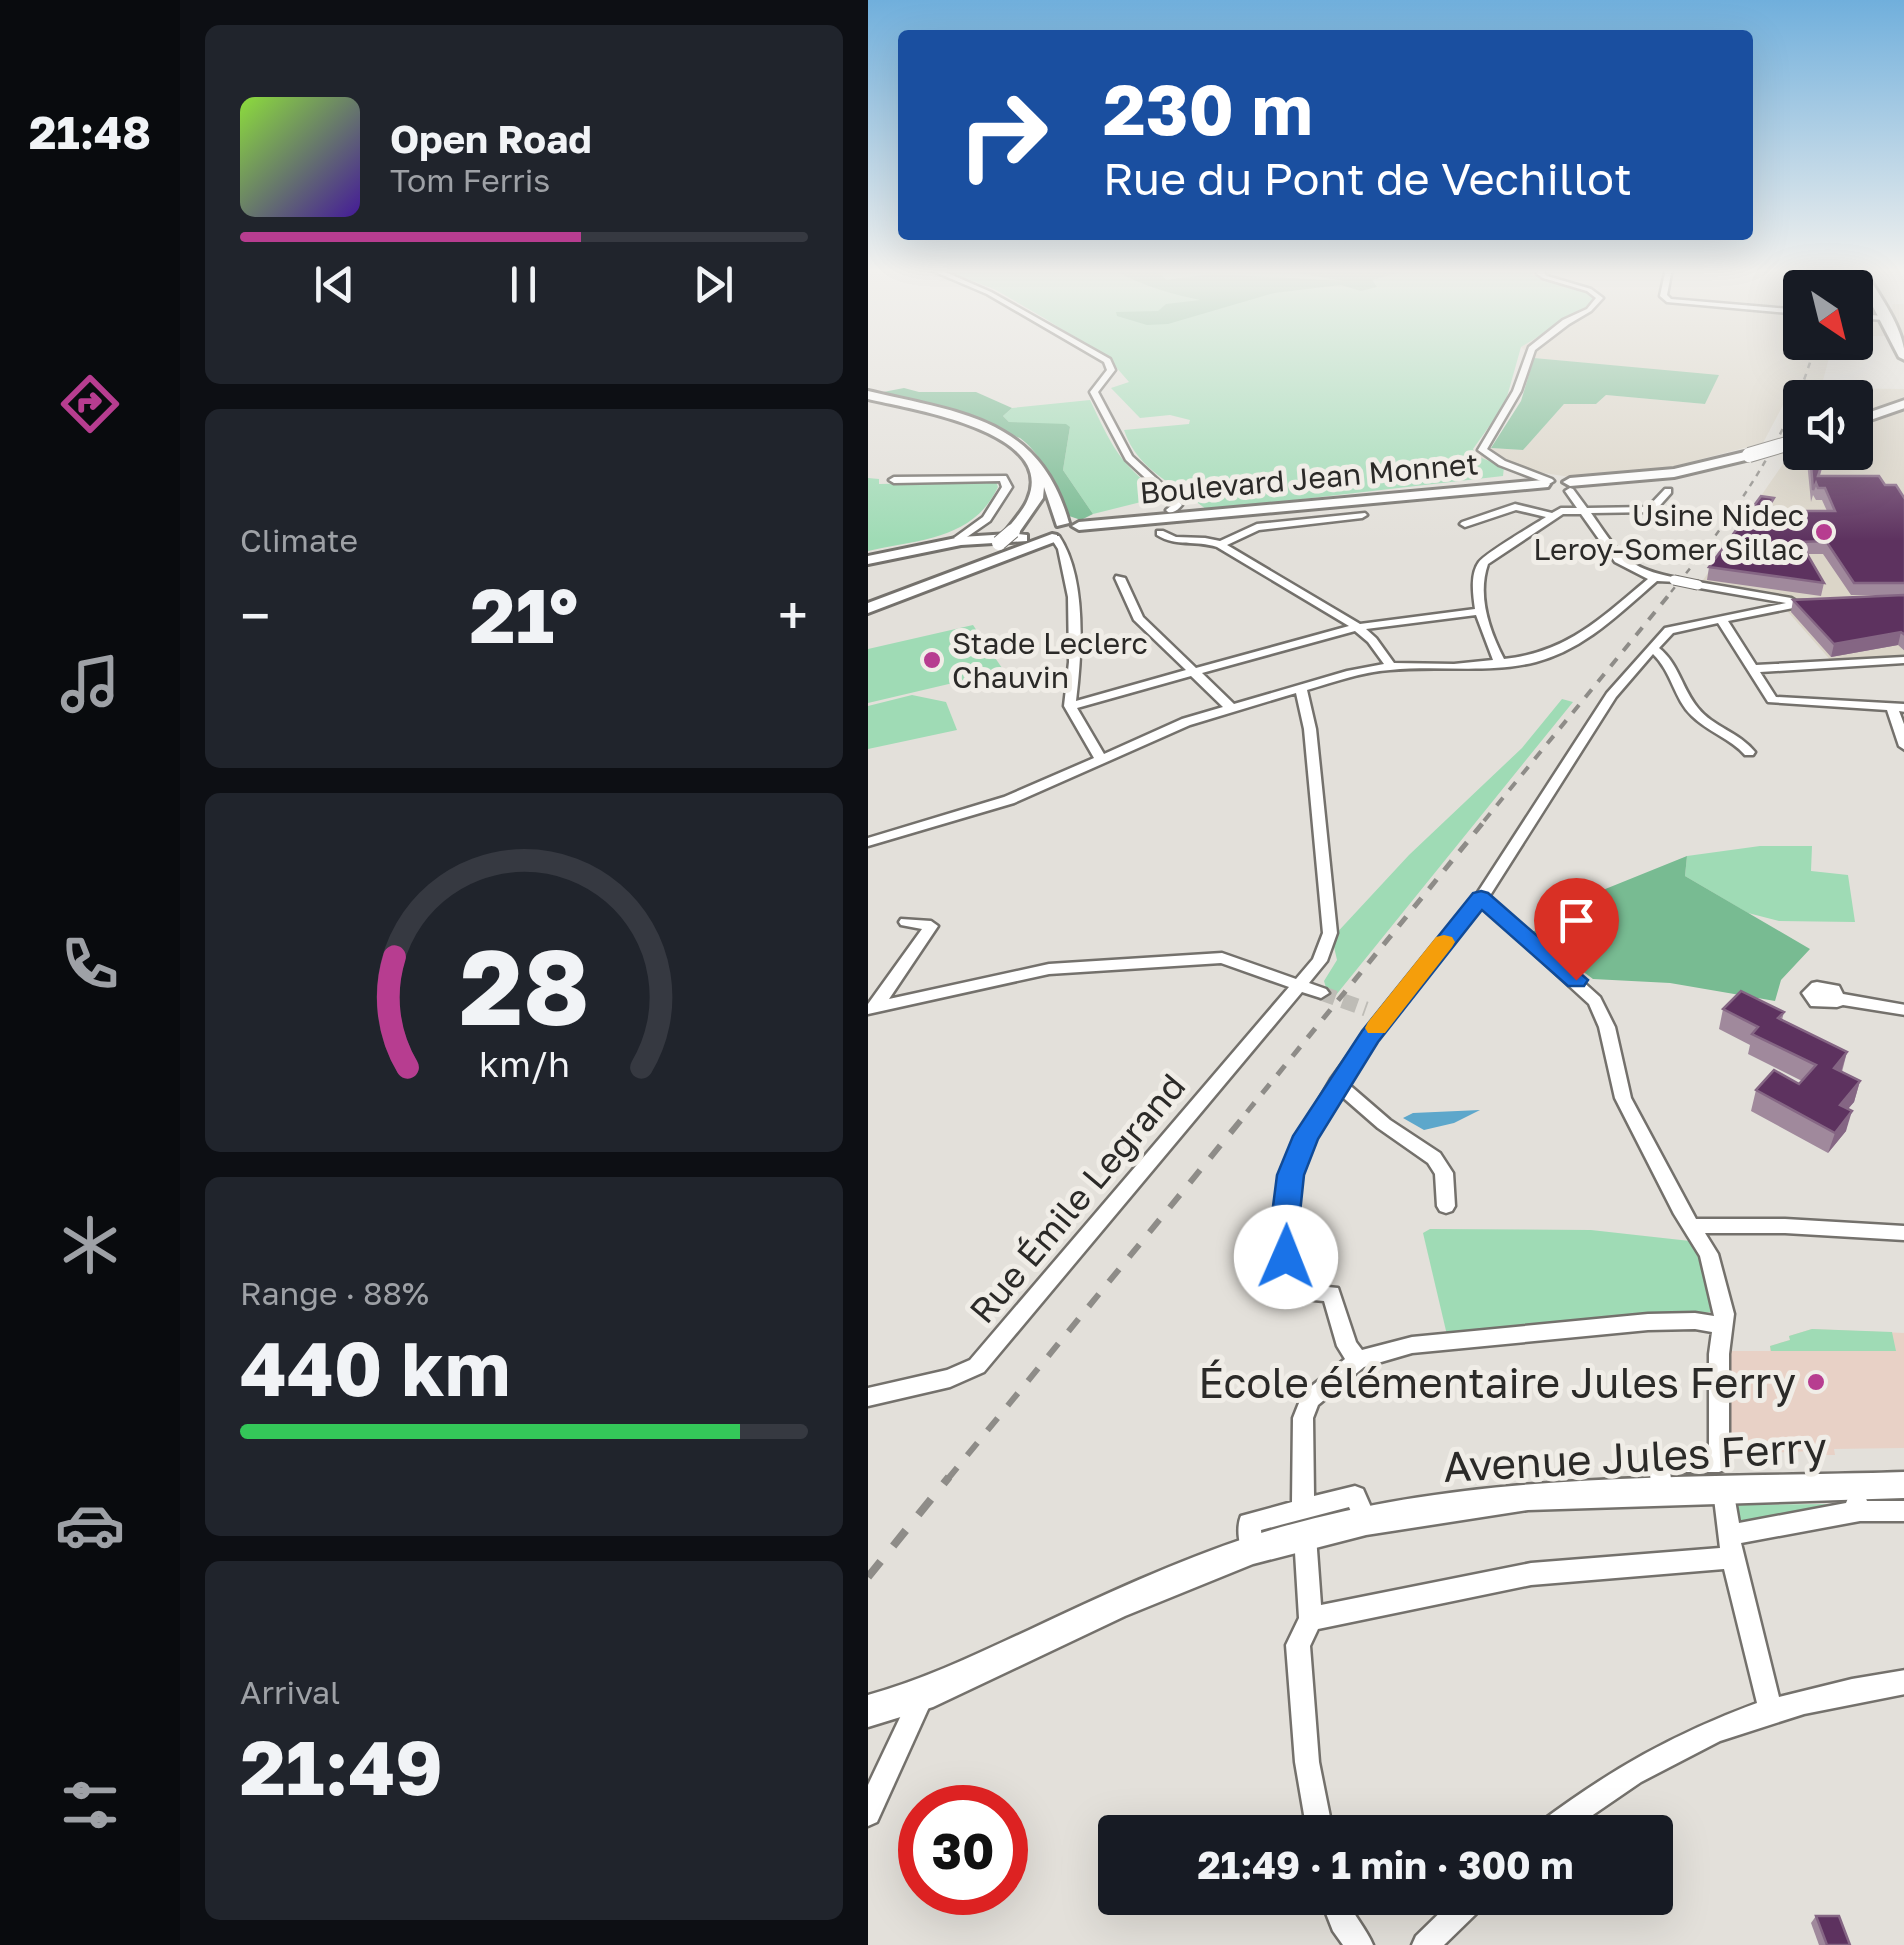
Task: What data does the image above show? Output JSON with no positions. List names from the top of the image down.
{
  "streets": {
    "main road": ["Boulevard Jean Monnet"],
    "street": ["Rue Émile Legrand", "Avenue Jules Ferry"]
  },
  "places": ["Usine Nidec Leroy-Somer Sillac", "Stade Leclerc Chauvin", "École élémentaire Jules Ferry"],
  "north": "bottom right",
  "page": {
    "tabs": "21:48",
    "turn": ["230 m", "Rue du Pont de Vechillot"],
    "song": ["Open Road", "Tom Ferris"],
    "tile": [
      "Climate",
      ["Range · 88%", "440 km"],
      ["Arrival", "21:49"]
    ],
    "heat": ["−", "21°", "+"],
    "limit": "30",
    "trip": "21:49 · 1 min · 300 m",
    "gauge": ["28", "km/h"]
  }
}
